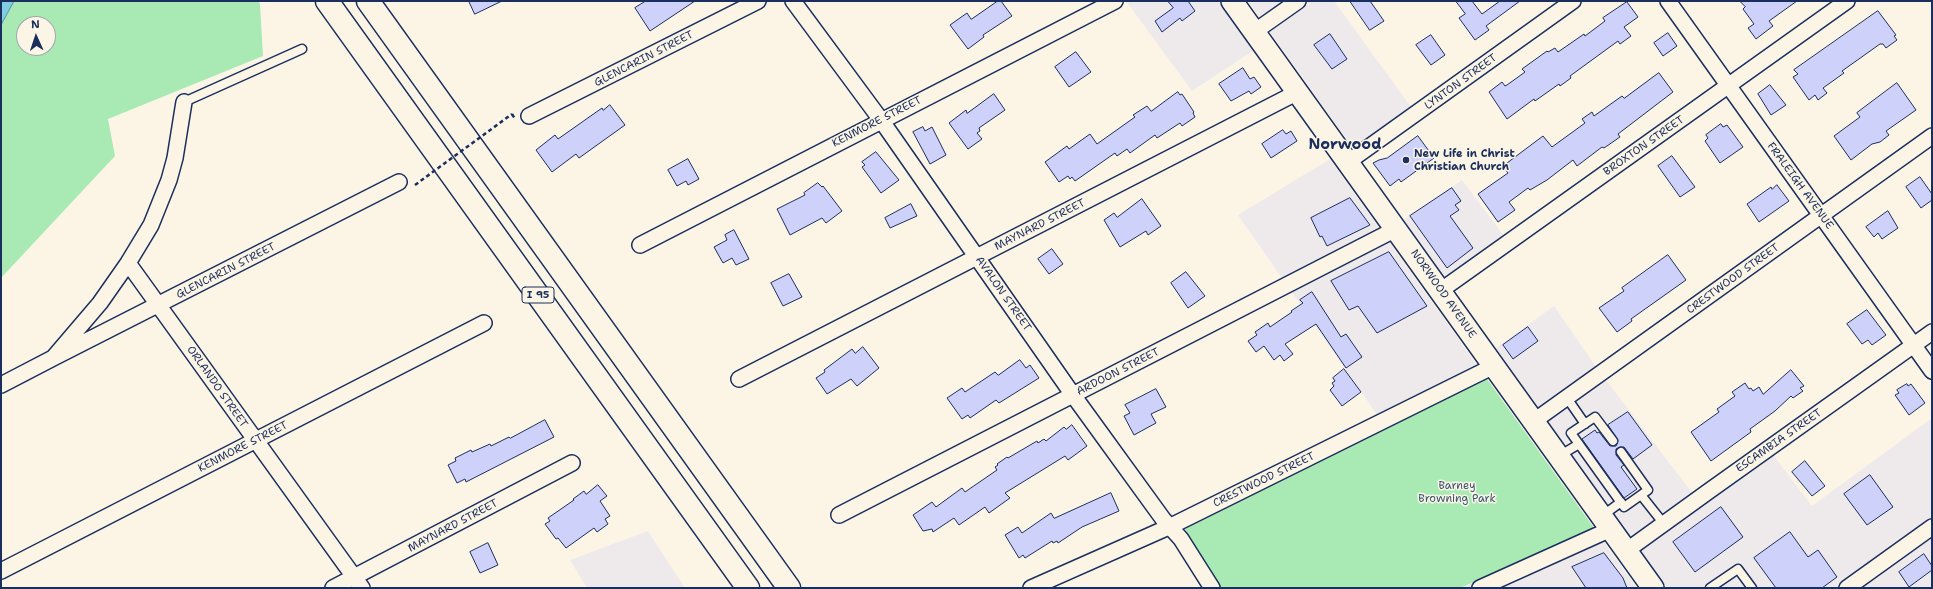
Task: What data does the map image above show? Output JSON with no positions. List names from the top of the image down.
{
  "streets": {
    "highway": ["I 95"],
    "main road": ["NORWOOD AVENUE"],
    "street": [
      "GLENCARIN STREET",
      "LYNTON STREET",
      "KENMORE STREET",
      "BROXTON STREET",
      "FRALEIGH AVENUE",
      "MAYNARD STREET",
      "CRESTWOOD STREET",
      "AVALON STREET",
      "ARDOON STREET",
      "ORLANDO STREET",
      "ESCAMBIA STREET"
    ]
  },
  "crossings": [
    ["GLENCARIN STREET", "ORLANDO STREET"],
    ["LYNTON STREET", "NORWOOD AVENUE"],
    ["KENMORE STREET", "AVALON STREET"],
    ["KENMORE STREET", "ORLANDO STREET"],
    ["BROXTON STREET", "FRALEIGH AVENUE"],
    ["BROXTON STREET", "NORWOOD AVENUE"],
    ["FRALEIGH AVENUE", "CRESTWOOD STREET"],
    ["FRALEIGH AVENUE", "ESCAMBIA STREET"],
    ["MAYNARD STREET", "AVALON STREET"],
    ["MAYNARD STREET", "NORWOOD AVENUE"],
    ["MAYNARD STREET", "ORLANDO STREET"],
    ["CRESTWOOD STREET", "AVALON STREET"],
    ["CRESTWOOD STREET", "NORWOOD AVENUE"],
    ["AVALON STREET", "ARDOON STREET"],
    ["NORWOOD AVENUE", "ARDOON STREET"],
    ["NORWOOD AVENUE", "ESCAMBIA STREET"]
  ],
  "districts": ["Norwood"],
  "parks": ["Barney Browning Park"],
  "places": ["New Life in Christ Christian Church"],
  "north": "top"
}
